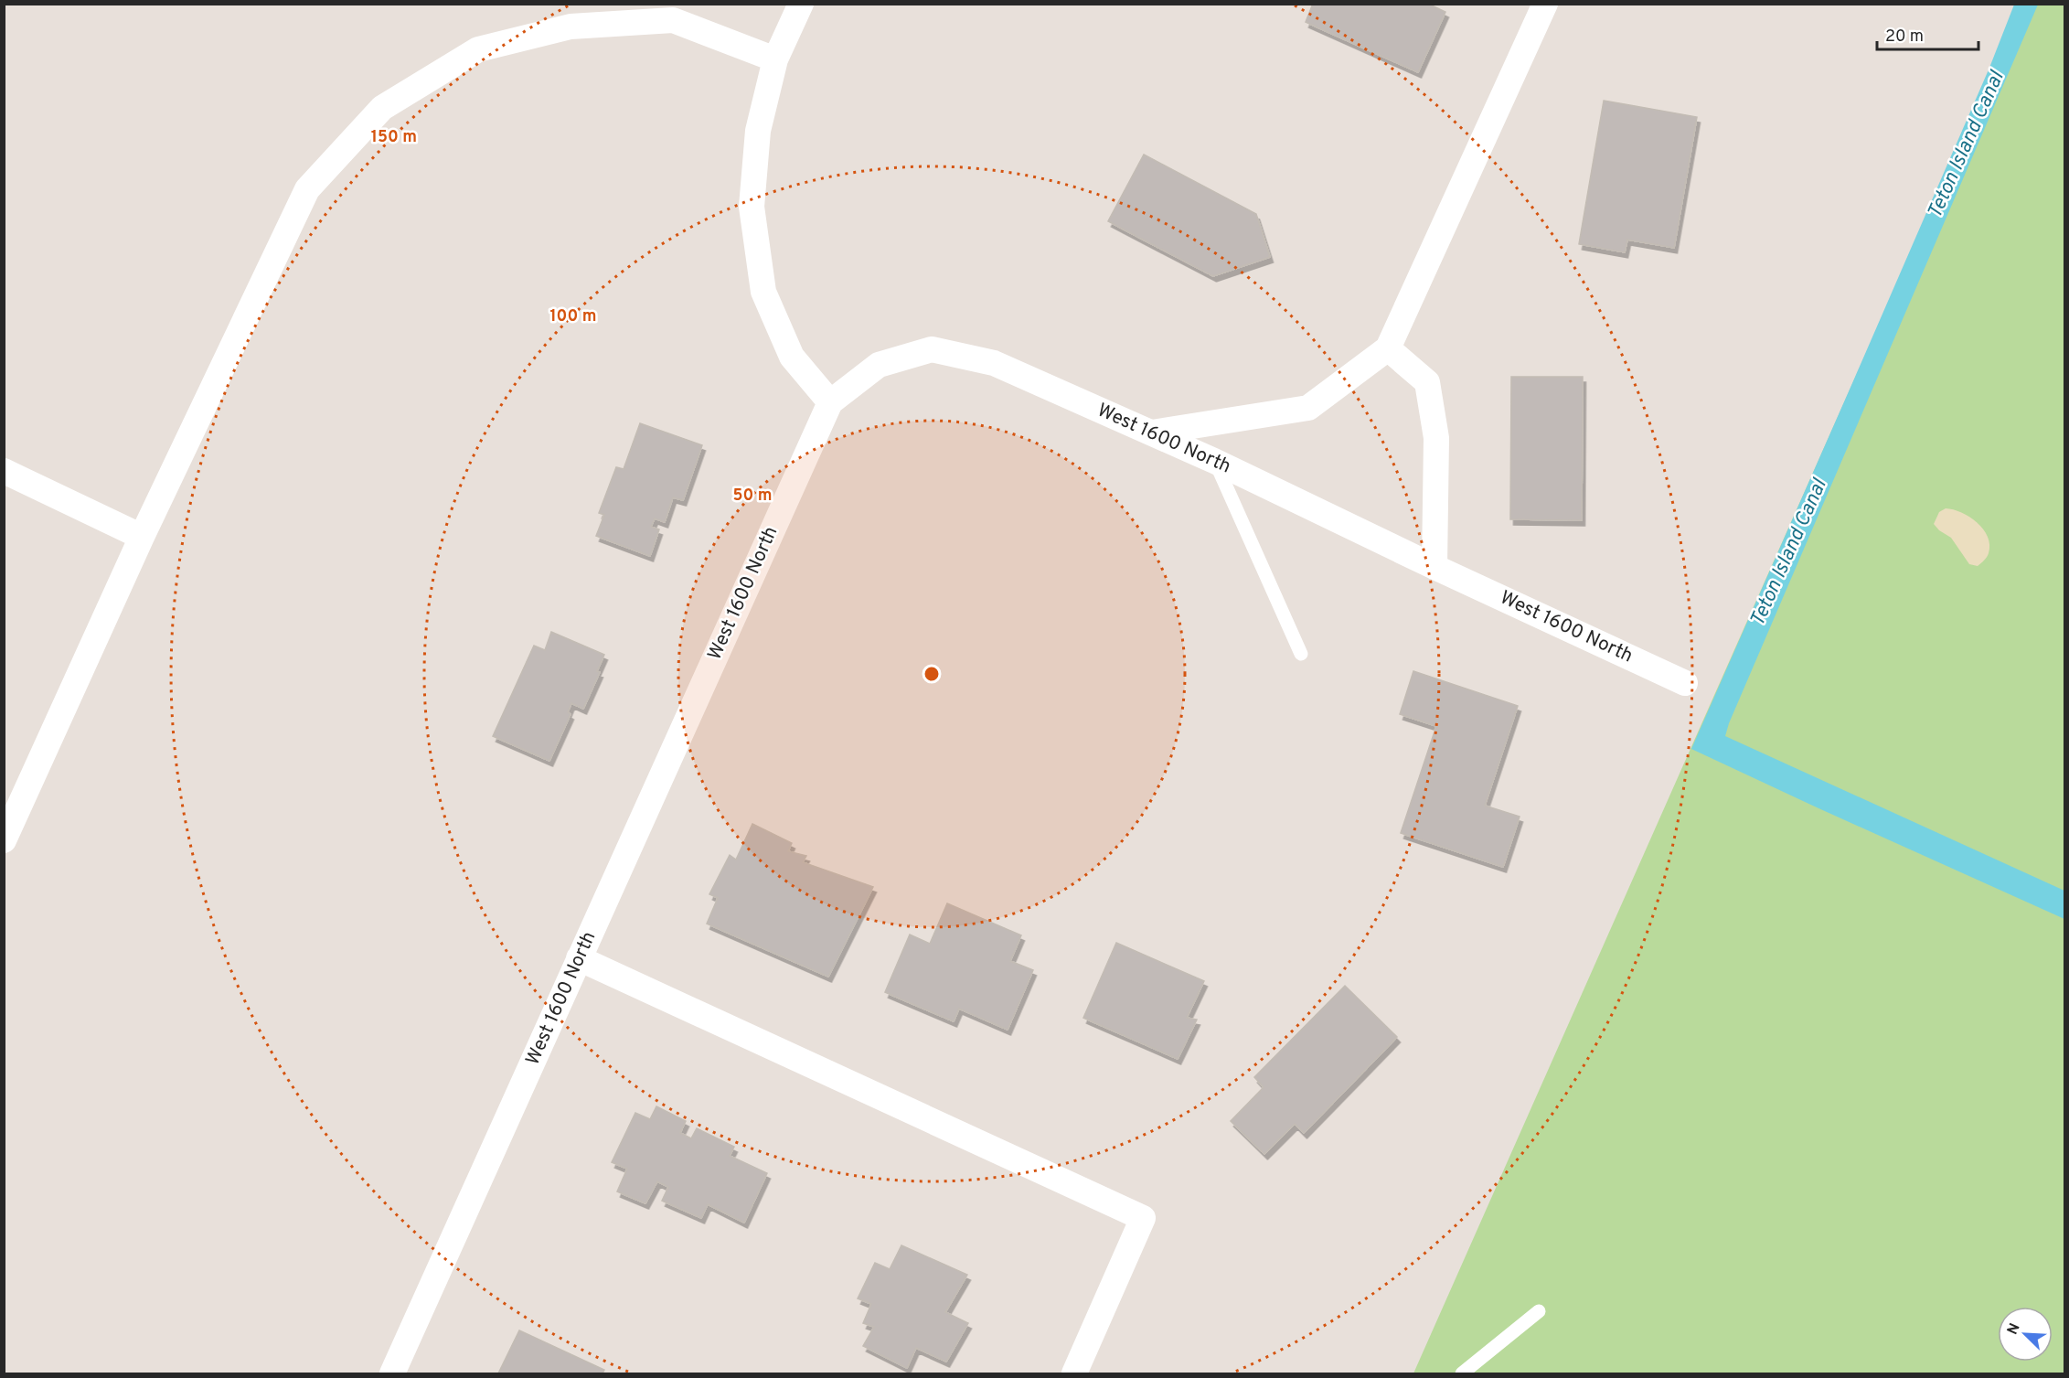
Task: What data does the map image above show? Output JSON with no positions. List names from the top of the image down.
{
  "streets": {
    "street": ["West 1600 North"]
  },
  "water": ["Teton Island Canal"],
  "scale_bar": "20 m",
  "north": "top left",
  "rings": ["150 m", "100 m", "50 m"]
}
